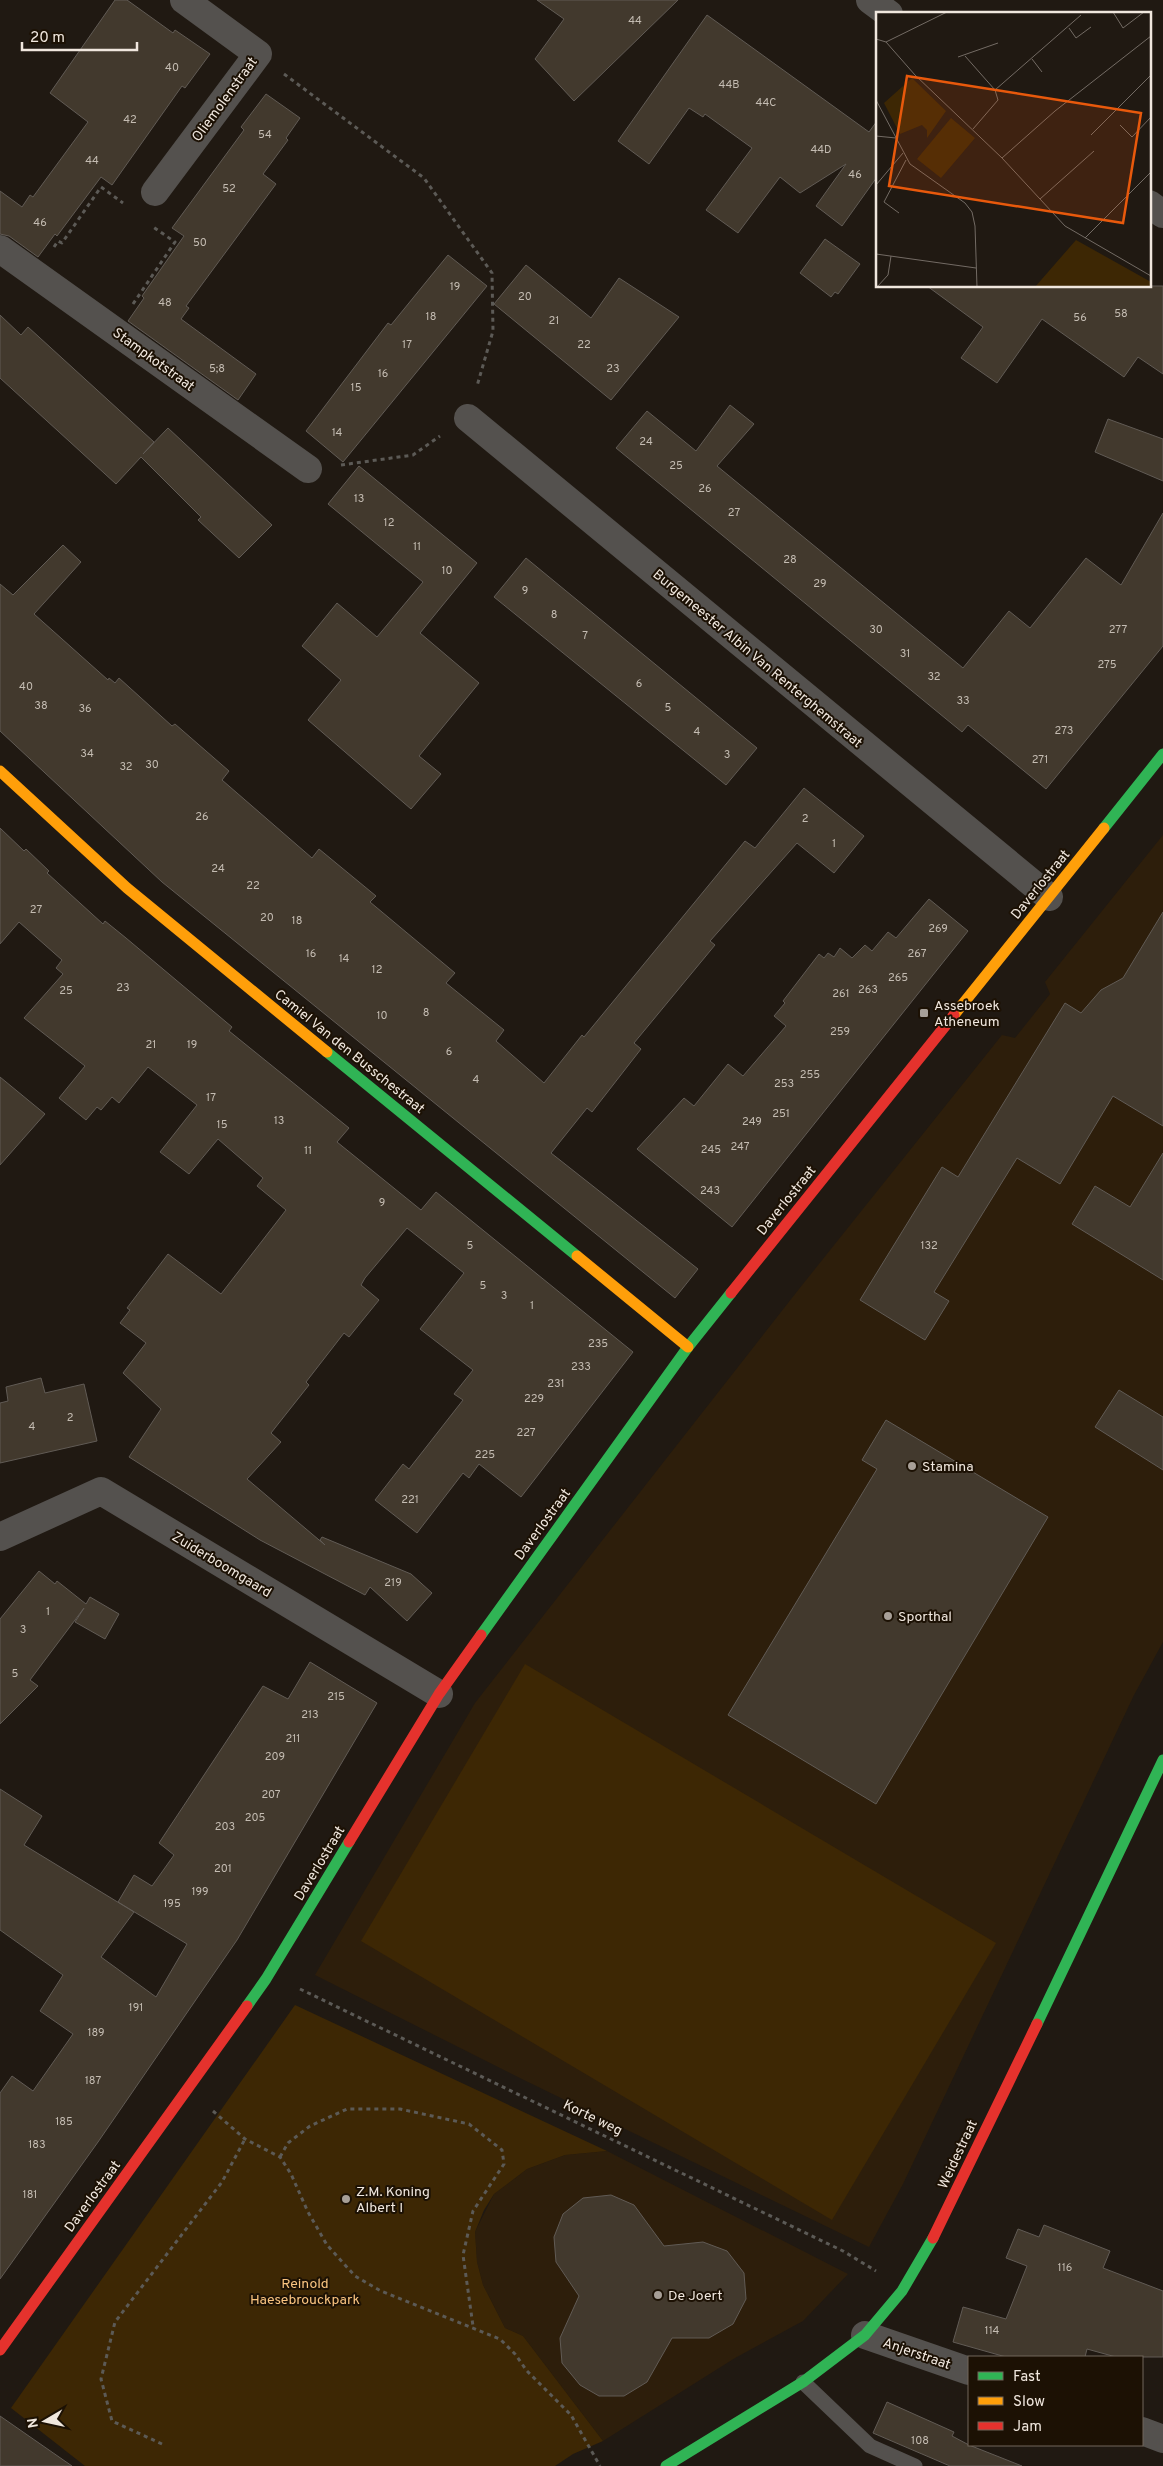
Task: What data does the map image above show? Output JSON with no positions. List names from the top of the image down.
{
  "streets": {
    "street": [
      "Oliemolenstraat",
      "Stampkotstraat",
      "Burgemeester Albin Van Renterghemstraat",
      "Daverlostraat",
      "Camiel Van den Busschestraat",
      "Zuiderboomgaard",
      "Weidestraat",
      "Anjerstraat"
    ],
    "path": ["Korte weg"]
  },
  "crossings": [
    ["Burgemeester Albin Van Renterghemstraat", "Daverlostraat"],
    ["Daverlostraat", "Camiel Van den Busschestraat"],
    ["Daverlostraat", "Zuiderboomgaard"],
    ["Daverlostraat", "Korte weg"],
    ["Korte weg", "Weidestraat"],
    ["Weidestraat", "Anjerstraat"]
  ],
  "parks": ["Reinold Haesebrouckpark"],
  "places": {
    "transit": ["Assebroek Atheneum"],
    "other": [
      "Stamina",
      "Sporthal",
      "Z.M. Koning Albert I",
      "De Joert"
    ]
  },
  "house_numbers": [
    "44",
    "40",
    "44B",
    "44C",
    "42",
    "54",
    "44D",
    "44",
    "46",
    "52",
    "46",
    "50",
    "19",
    "20",
    "48",
    "58",
    "18",
    "56",
    "21",
    "17",
    "22",
    "5;8",
    "23",
    "16",
    "15",
    "14",
    "24",
    "25",
    "26",
    "13",
    "27",
    "12",
    "11",
    "28",
    "10",
    "29",
    "9",
    "8",
    "30",
    "277",
    "7",
    "31",
    "275",
    "32",
    "6",
    "40",
    "33",
    "38",
    "5",
    "36",
    "273",
    "4",
    "34",
    "3",
    "271",
    "30",
    "32",
    "26",
    "2",
    "1",
    "24",
    "22",
    "27",
    "20",
    "18",
    "269",
    "16",
    "267",
    "14",
    "12",
    "265",
    "23",
    "263",
    "25",
    "261",
    "8",
    "10",
    "259",
    "21",
    "19",
    "6",
    "255",
    "4",
    "253",
    "17",
    "251",
    "13",
    "249",
    "15",
    "247",
    "245",
    "11",
    "243",
    "9",
    "5",
    "132",
    "5",
    "3",
    "1",
    "235",
    "233",
    "231",
    "229",
    "2",
    "4",
    "227",
    "225",
    "221",
    "219",
    "1",
    "3",
    "5",
    "215",
    "213",
    "211",
    "209",
    "207",
    "205",
    "203",
    "201",
    "199",
    "195",
    "191",
    "189",
    "187",
    "185",
    "183",
    "181",
    "116",
    "114",
    "108"
  ],
  "legend": ["Fast", "Slow", "Jam"],
  "scale_bar": "20 m",
  "north": "left"
}
